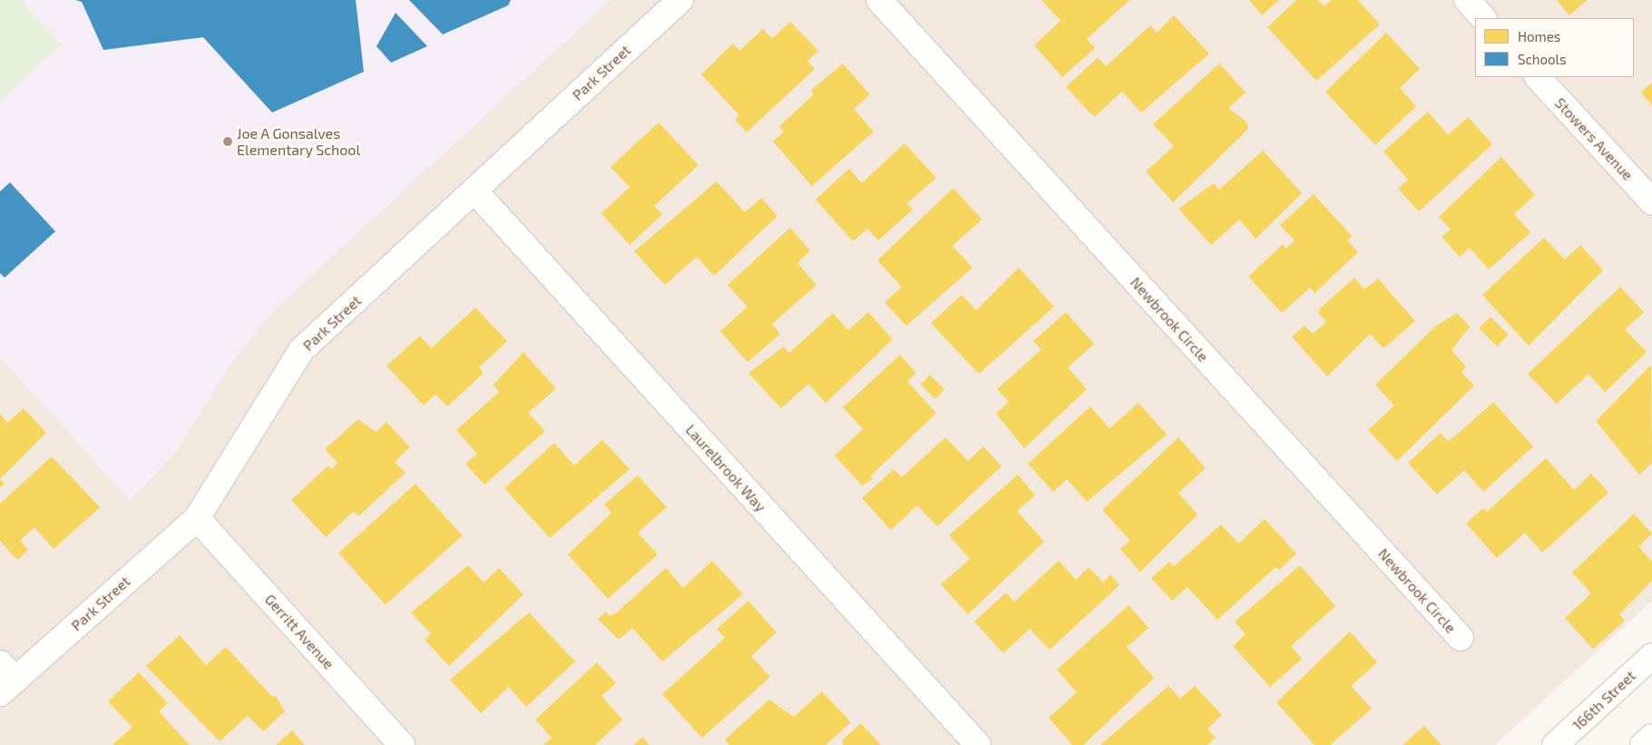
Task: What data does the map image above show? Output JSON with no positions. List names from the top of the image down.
{
  "streets": {
    "street": [
      "Park Street",
      "Stowers Avenue",
      "Newbrook Circle",
      "Laurelbrook Way",
      "Gerritt Avenue",
      "166th Street"
    ]
  },
  "crossings": [
    ["Park Street", "Laurelbrook Way"],
    ["Park Street", "Gerritt Avenue"]
  ],
  "places": ["Joe A Gonsalves Elementary School"],
  "legend": ["Homes", "Schools"]
}
